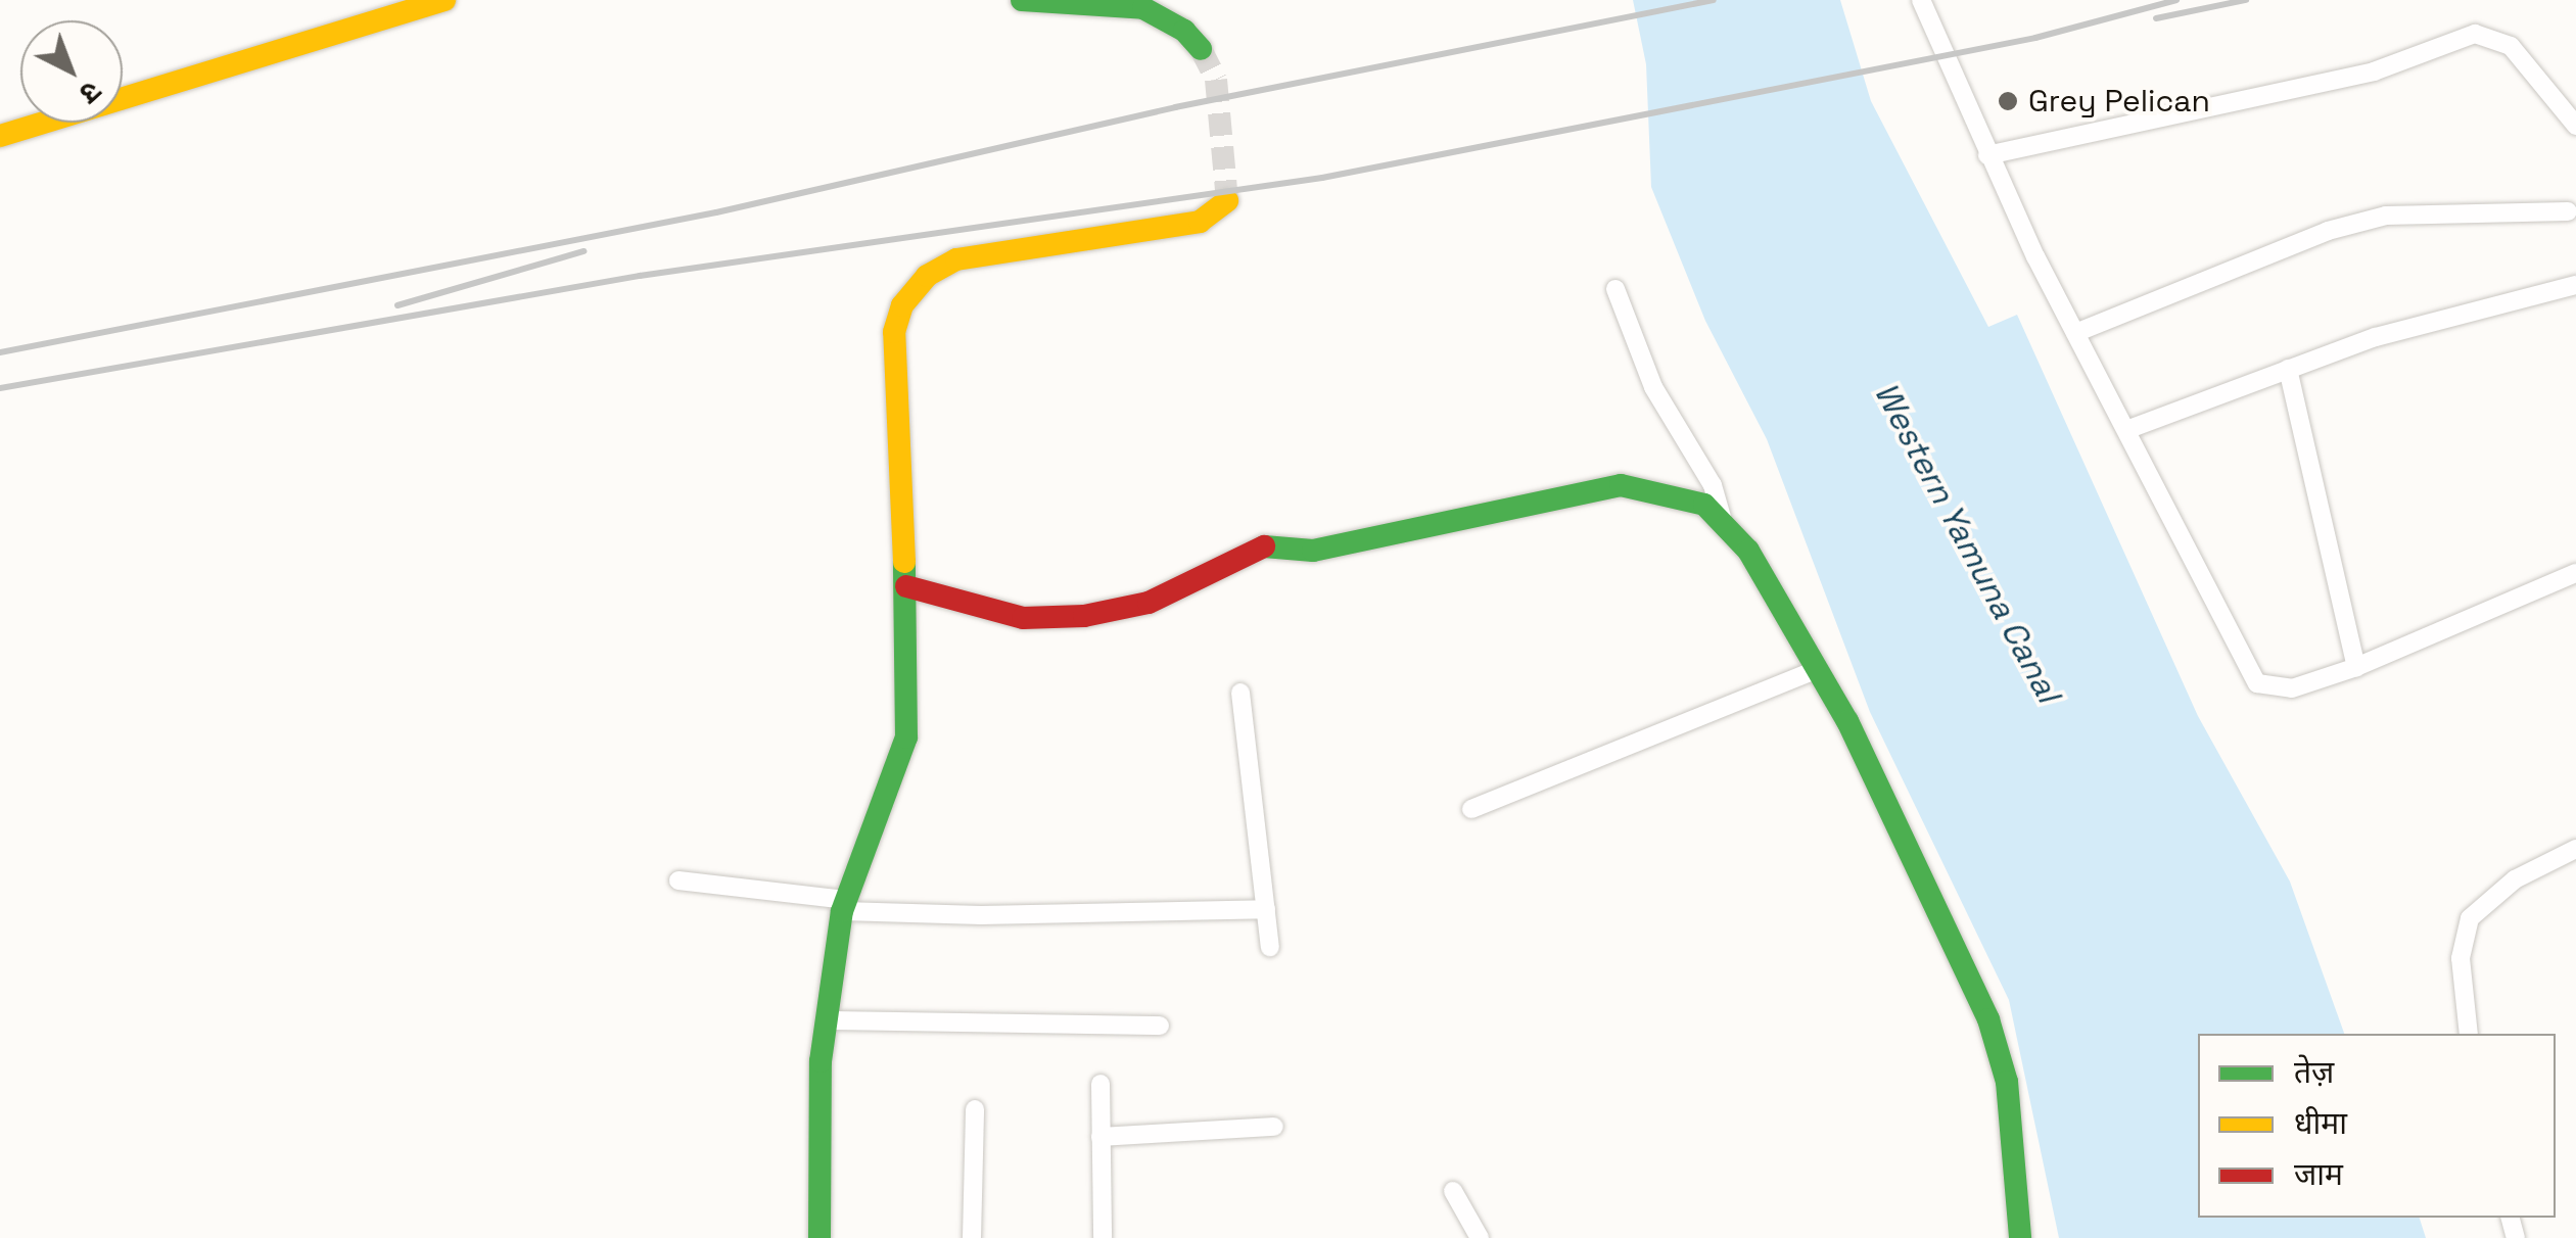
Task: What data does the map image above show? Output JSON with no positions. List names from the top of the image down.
{
  "water": ["Western Yamuna Canal"],
  "places": ["Grey Pelican"],
  "legend": ["तेज़", "धीमा", "जाम"],
  "north": "bottom right"
}
